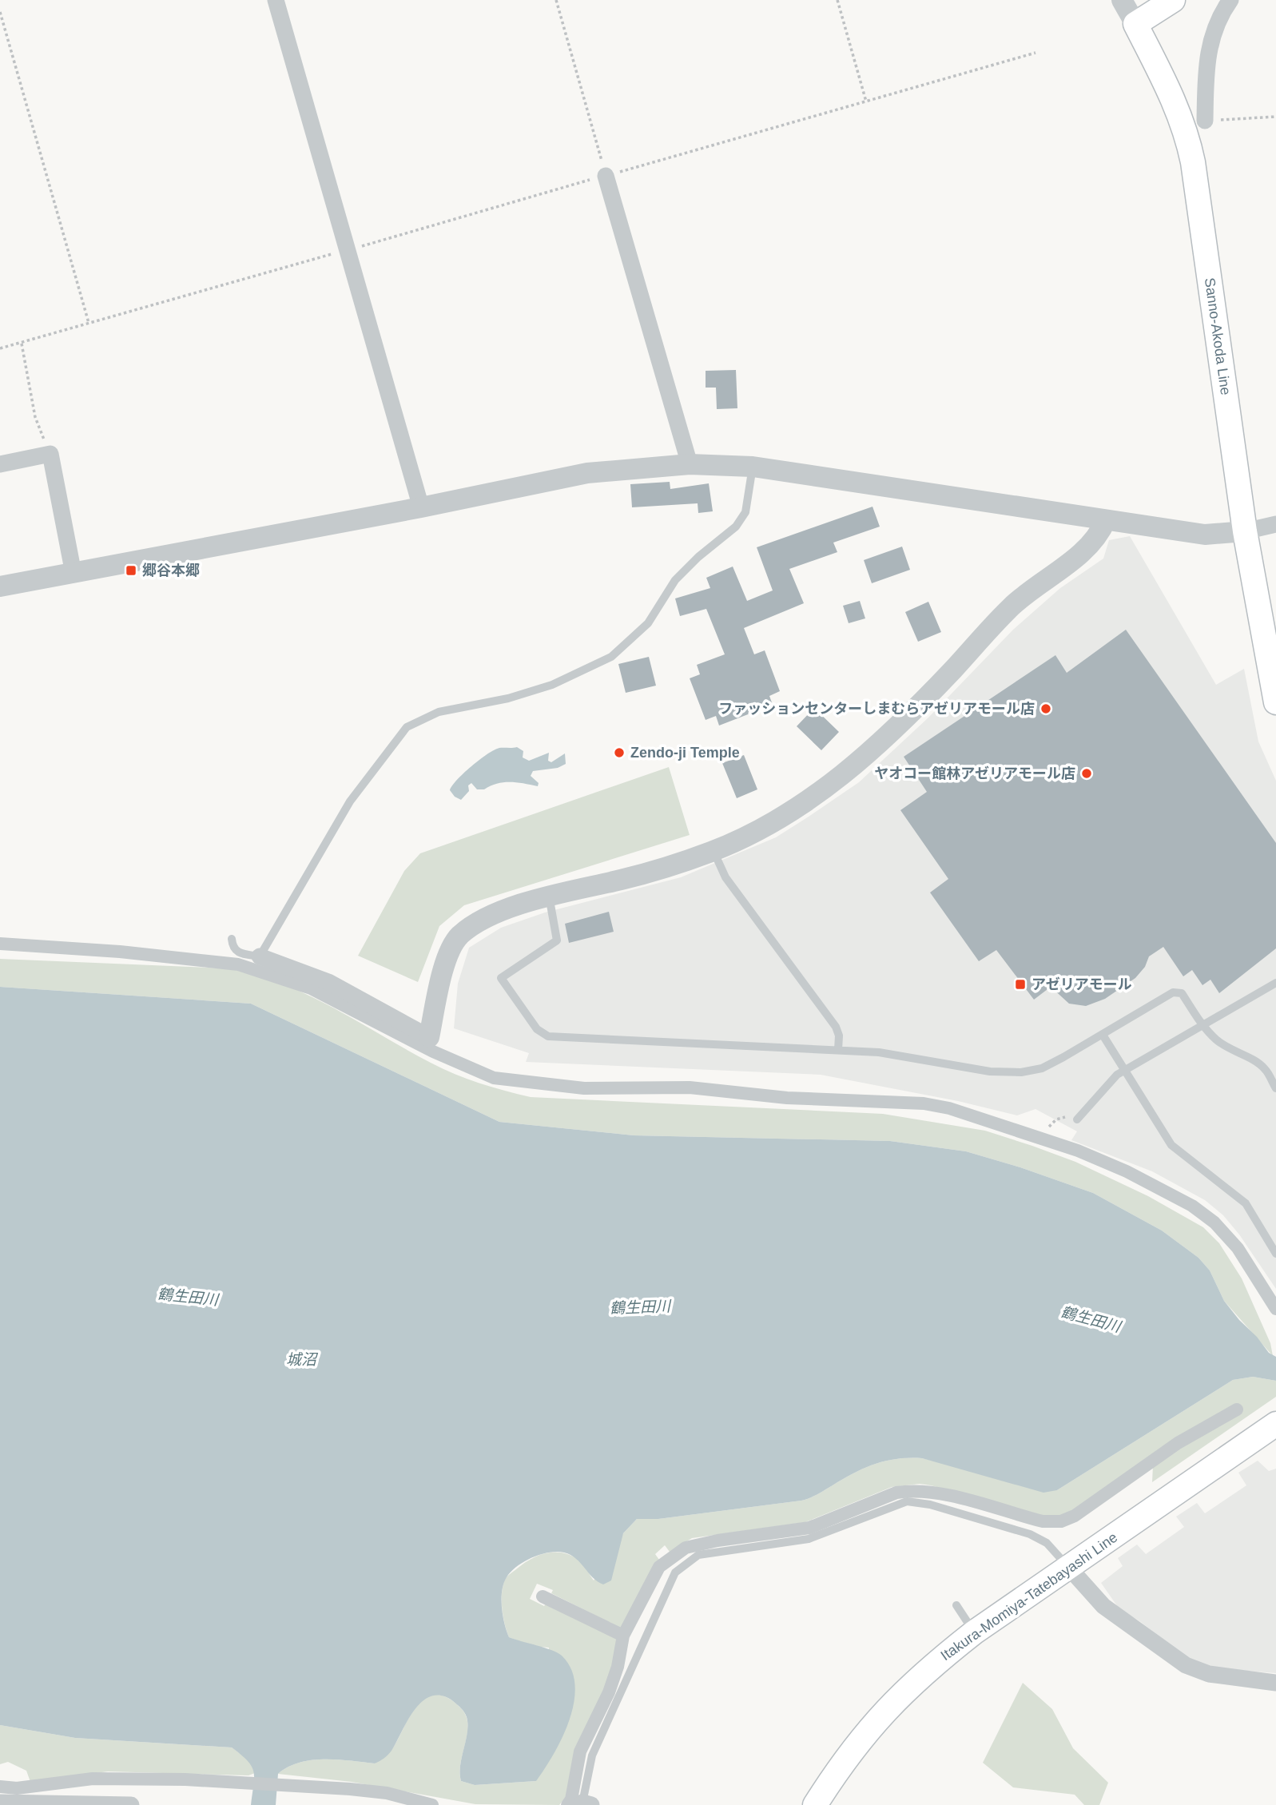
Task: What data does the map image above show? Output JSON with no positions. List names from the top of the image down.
{
  "streets": {
    "main road": ["Sanno-Akoda Line", "Itakura-Momiya-Tatebayashi Line"]
  },
  "water": ["鶴生田川", "城沼"],
  "places": {
    "transit": ["郷谷本郷", "アゼリアモール"],
    "other": ["ファッションセンターしまむらアゼリアモール店", "Zendo-ji Temple", "ヤオコー館林アゼリアモール店"]
  }
}
